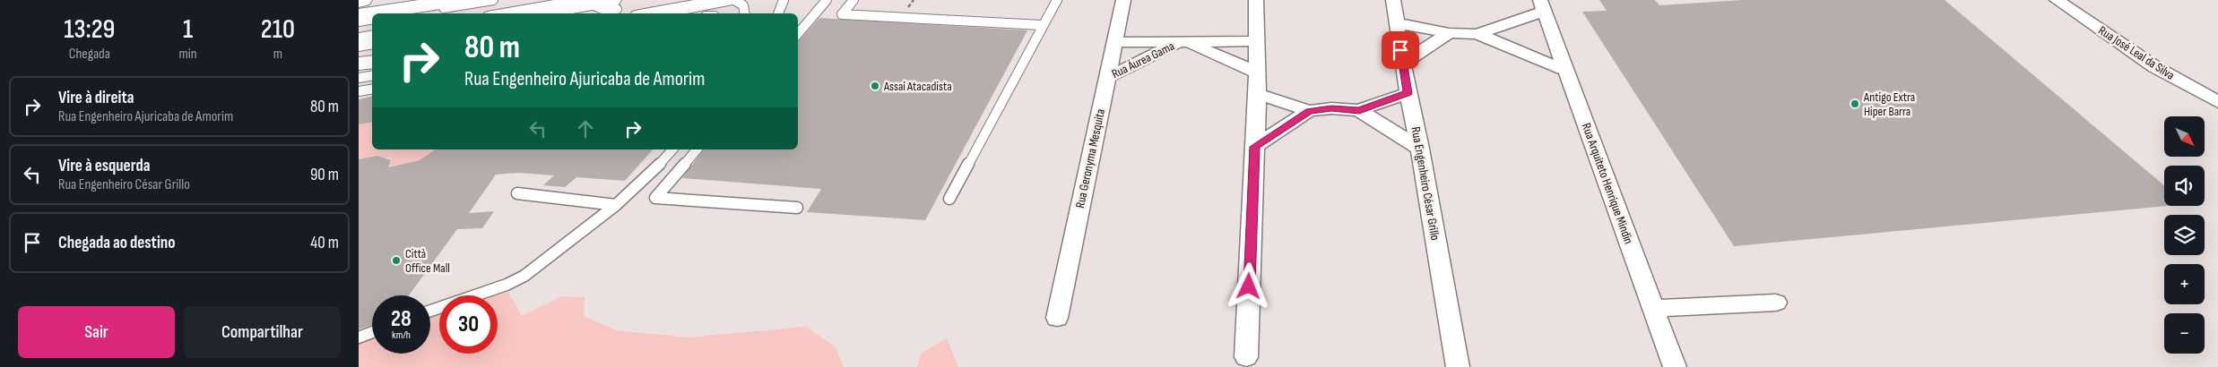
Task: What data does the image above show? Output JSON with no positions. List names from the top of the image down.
{
  "streets": {
    "street": [
      "Rua José Leal da Silva",
      "Rua Áurea Gama",
      "Rua Geronyma Mesquita",
      "Rua Engenheiro César Grillo",
      "Rua Arquiteto Henrique Mindin"
    ]
  },
  "crossings": [
    ["Rua Áurea Gama", "Rua Geronyma Mesquita"]
  ],
  "places": ["Assaí Atacadista", "Antigo Extra Hiper Barra", "Città Office Mall"],
  "north": "bottom right",
  "page": {
    "eta": [
      "13:29",
      "Chegada",
      "1",
      "min",
      "210",
      "m"
    ],
    "turn": ["80 m", "Rua Engenheiro Ajuricaba de Amorim"],
    "list": [
      {
        "name": "Vire à direita",
        "note": "Rua Engenheiro Ajuricaba de Amorim",
        "value": "80 m"
      },
      {
        "name": "Vire à esquerda",
        "note": "Rua Engenheiro César Grillo",
        "value": "90 m"
      },
      {
        "name": "Chegada ao destino",
        "value": "40 m"
      }
    ],
    "map_buttons": ["+", "−"],
    "speed": "28 km/h",
    "limit": "30",
    "buttons": ["Sair", "Compartilhar"]
  }
}
